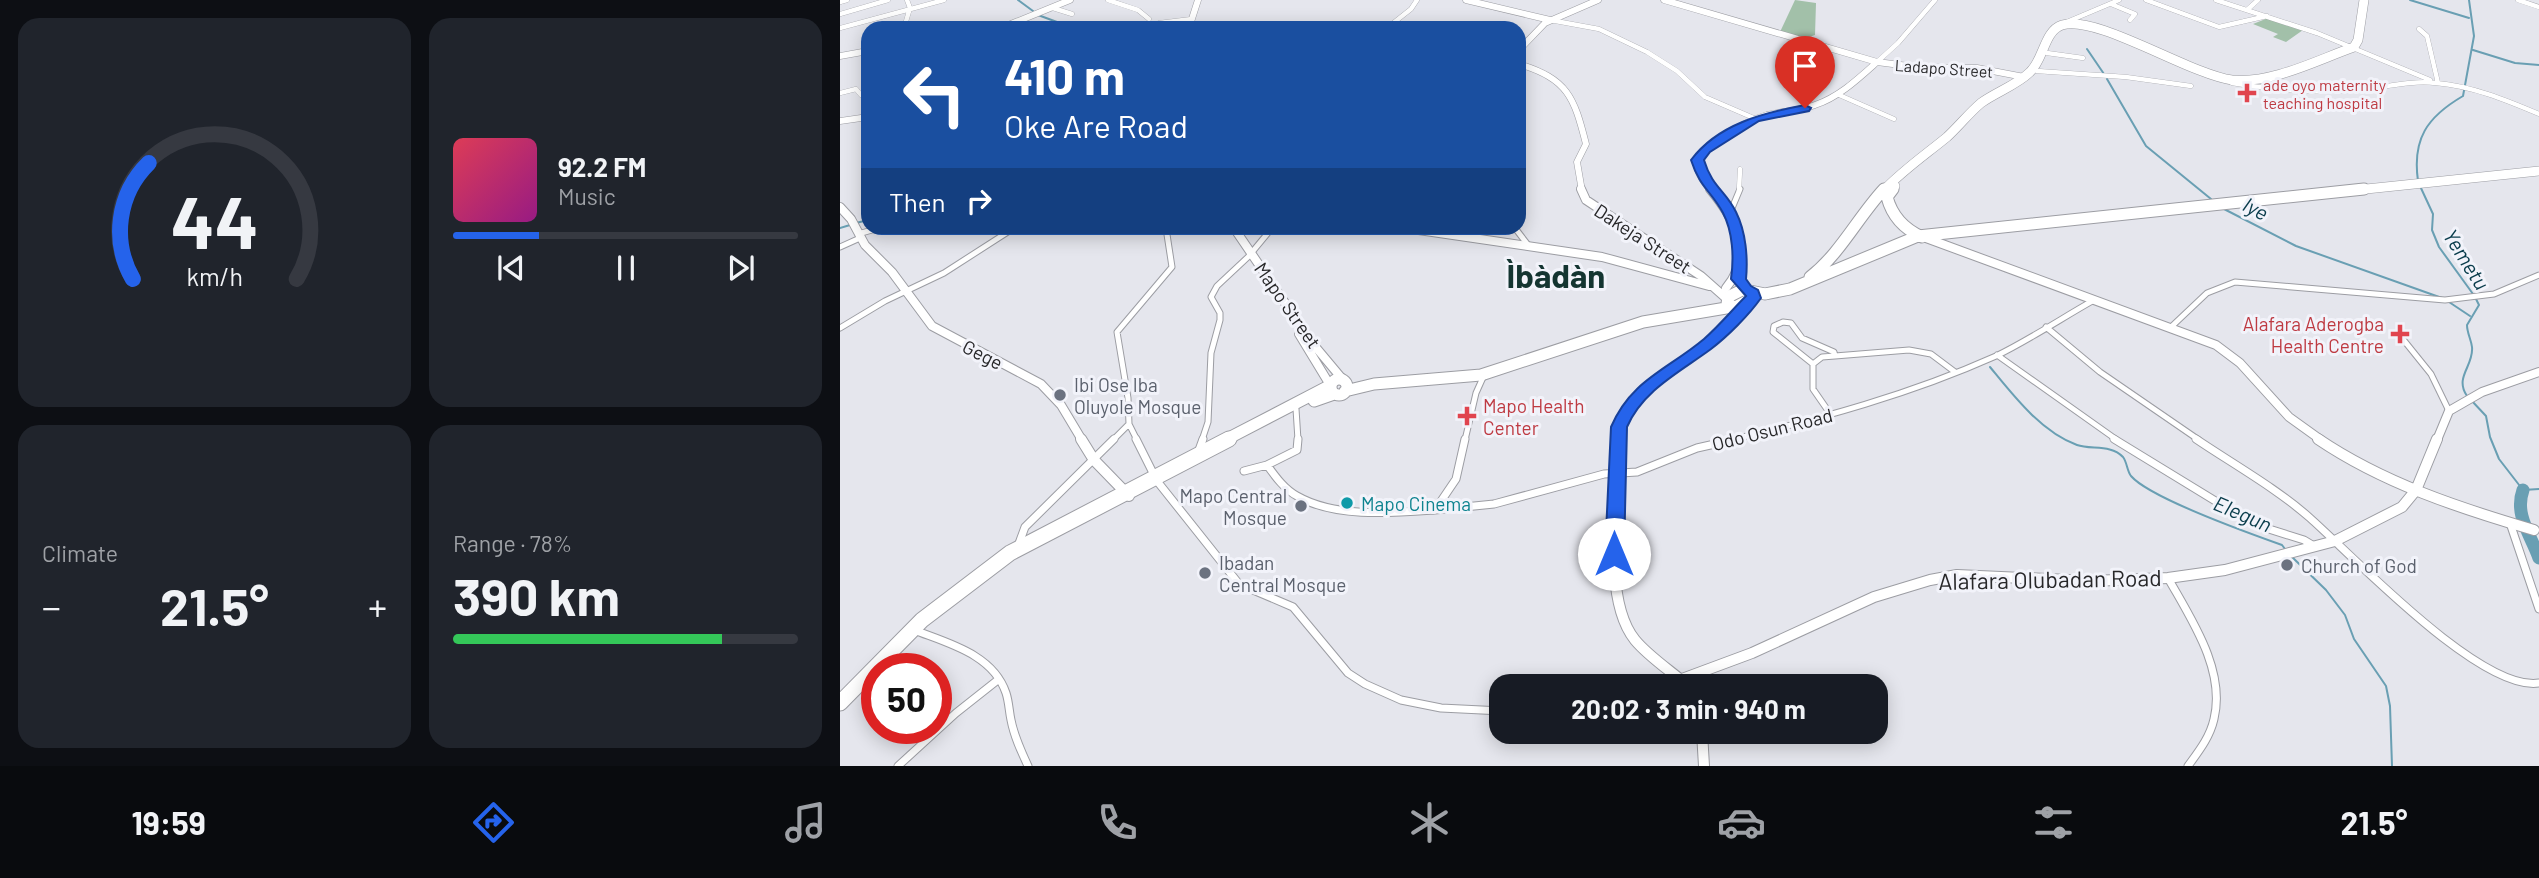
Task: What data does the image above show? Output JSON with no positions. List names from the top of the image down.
{
  "streets": {
    "main road": [
      "Ladapo Street",
      "Dakeja Street",
      "Mapo Street",
      "Gege",
      "Alafara Olubadan Road"
    ],
    "street": ["Odo Osun Road"]
  },
  "districts": ["Ìbàdàn"],
  "water": ["Iye", "Yemetu", "Elegun"],
  "places": {
    "health": ["ade oyo maternity teaching hospital", "Alafara Aderogba Health Centre", "Mapo Health Center"],
    "other": [
      "Ibi Ose Iba Oluyole Mosque",
      "Mapo Cinema",
      "Mapo Central Mosque",
      "Church of God",
      "Ibadan Central Mosque"
    ]
  },
  "page": {
    "turn": ["410 m", "Oke Are Road"],
    "song": ["92.2 FM", "Music"],
    "then": "Then",
    "tile": [
      "Climate",
      ["Range · 78%", "390 km"]
    ],
    "heat": ["−", "21.5°", "+"],
    "limit": "50",
    "trip": "20:02 · 3 min · 940 m",
    "tabs": ["19:59", "21.5°"],
    "gauge": ["44", "km/h"]
  }
}
